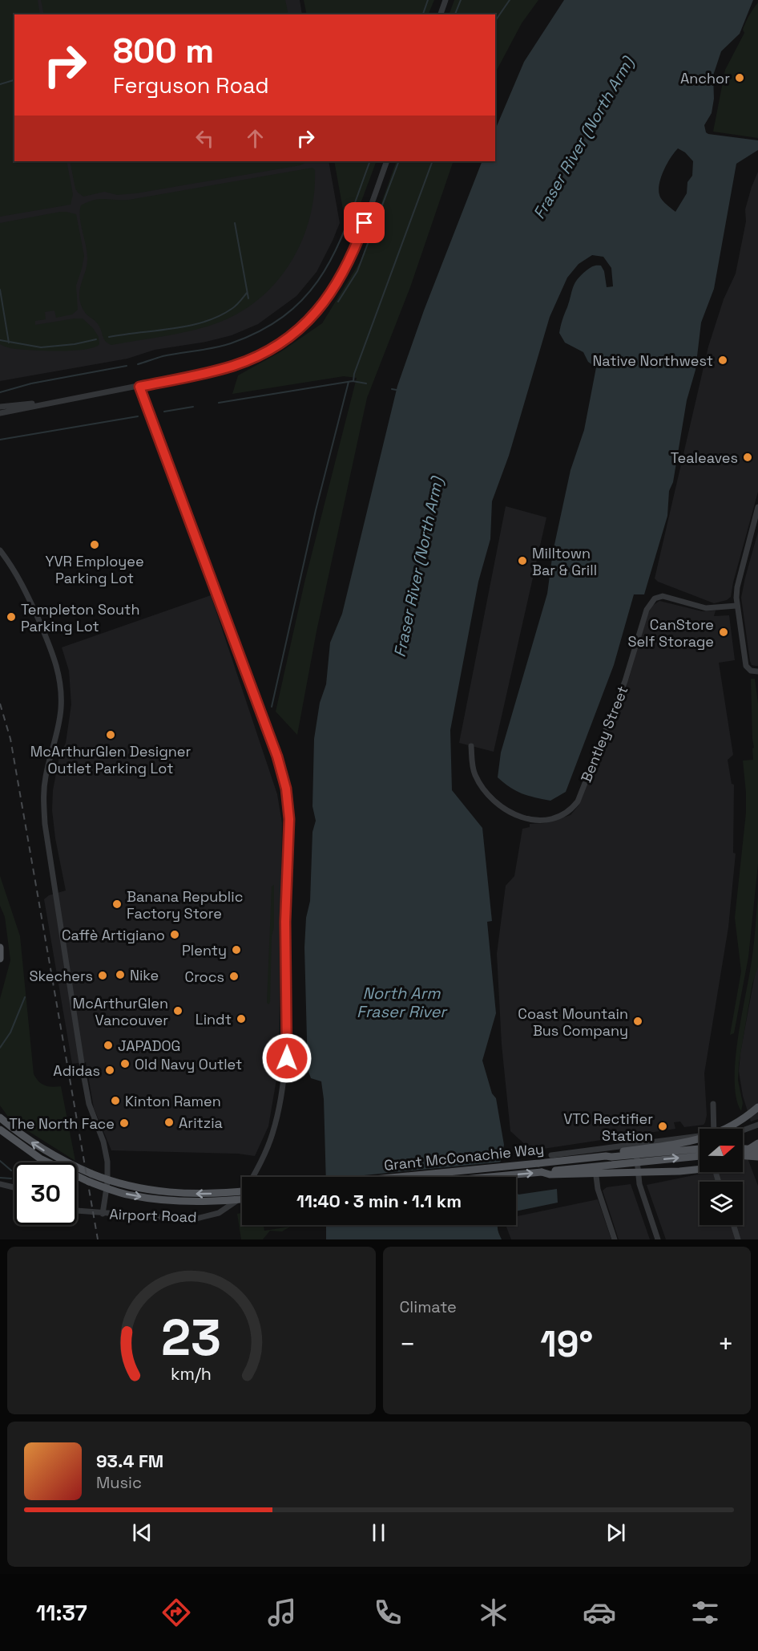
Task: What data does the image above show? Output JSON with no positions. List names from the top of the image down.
{
  "streets": {
    "main road": ["Grant McConachie Way"],
    "street": ["Bentley Street", "Airport Road"]
  },
  "water": ["Fraser River (North Arm)", "North Arm Fraser River"],
  "places": [
    "Anchor",
    "Native Northwest",
    "Tealeaves",
    "YVR Employee Parking Lot",
    "Milltown Bar & Grill",
    "Templeton South Parking Lot",
    "CanStore Self Storage",
    "McArthurGlen Designer Outlet Parking Lot",
    "Banana Republic Factory Store",
    "Caffè Artigiano",
    "Plenty",
    "Nike",
    "Skechers",
    "Crocs",
    "McArthurGlen Vancouver",
    "Lindt",
    "Coast Mountain Bus Company",
    "JAPADOG",
    "Old Navy Outlet",
    "Adidas",
    "Kinton Ramen",
    "Aritzia",
    "The North Face",
    "VTC Rectifier Station"
  ],
  "north": "right",
  "page": {
    "turn": ["800 m", "Ferguson Road"],
    "limit": "30",
    "trip": "11:40 · 3 min · 1.1 km",
    "tile": "Climate",
    "heat": ["−", "19°", "+"],
    "song": ["93.4 FM", "Music"],
    "tabs": "11:37",
    "gauge": ["23", "km/h"]
  }
}
